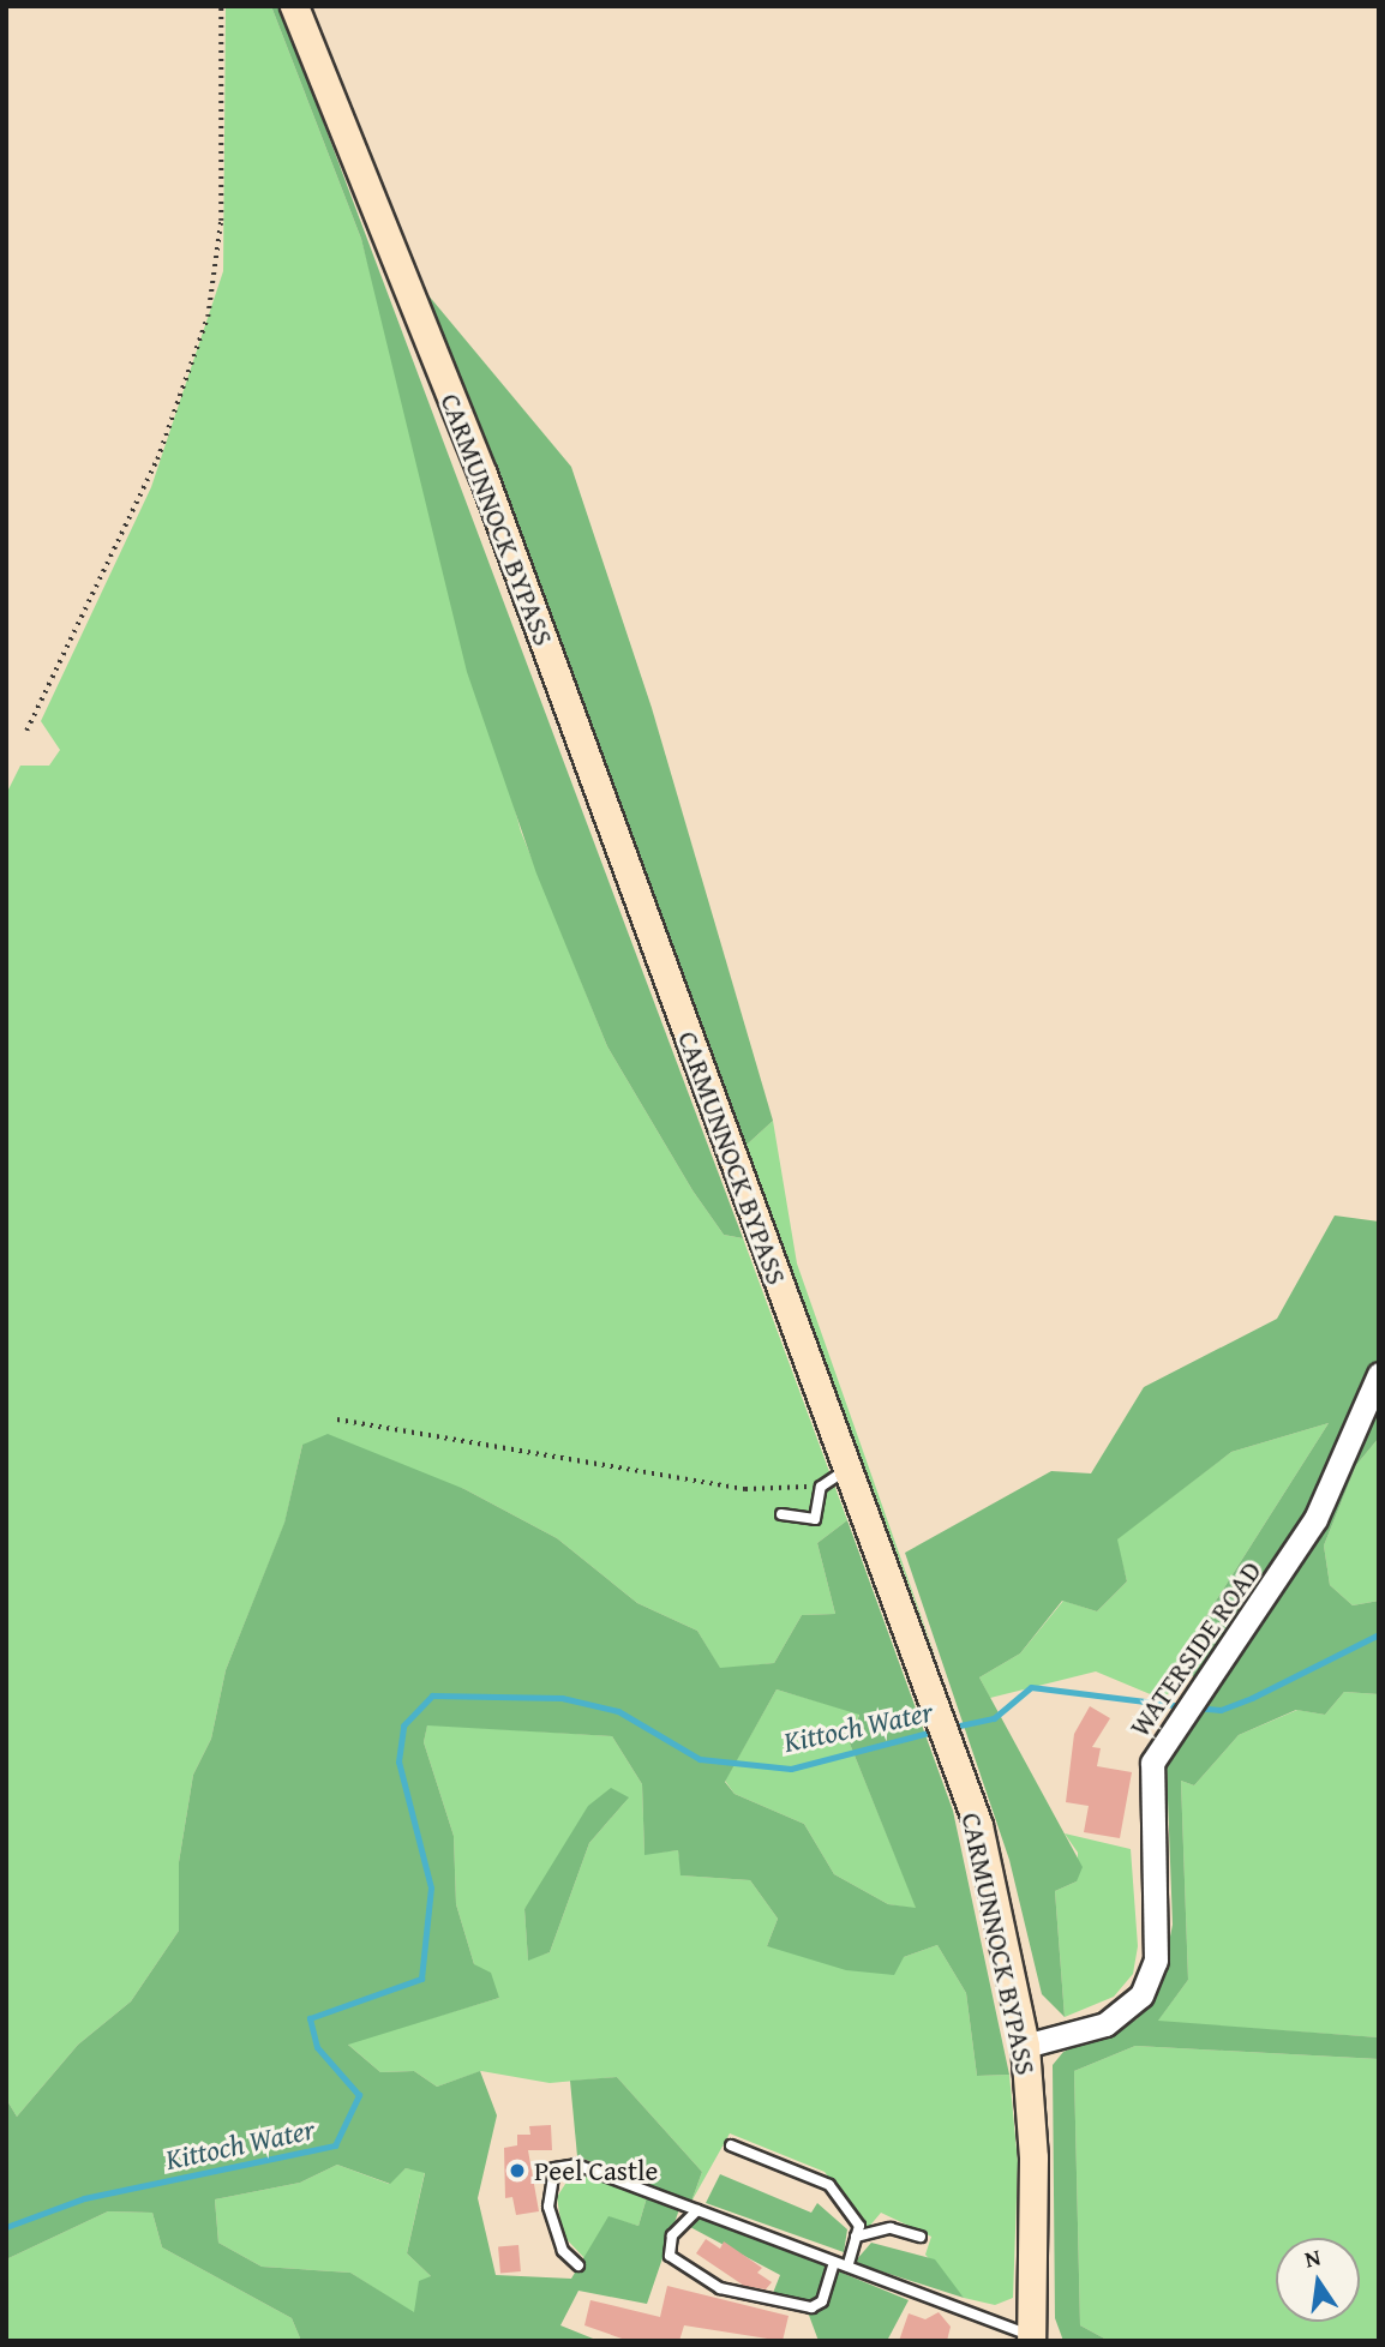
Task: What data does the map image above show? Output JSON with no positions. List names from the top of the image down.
{
  "streets": {
    "main road": ["CARMUNNOCK BYPASS"],
    "street": ["WATERSIDE ROAD"]
  },
  "crossings": [
    ["CARMUNNOCK BYPASS", "WATERSIDE ROAD"]
  ],
  "water": ["Kittoch Water"],
  "places": ["Peel Castle"],
  "north": "top"
}
